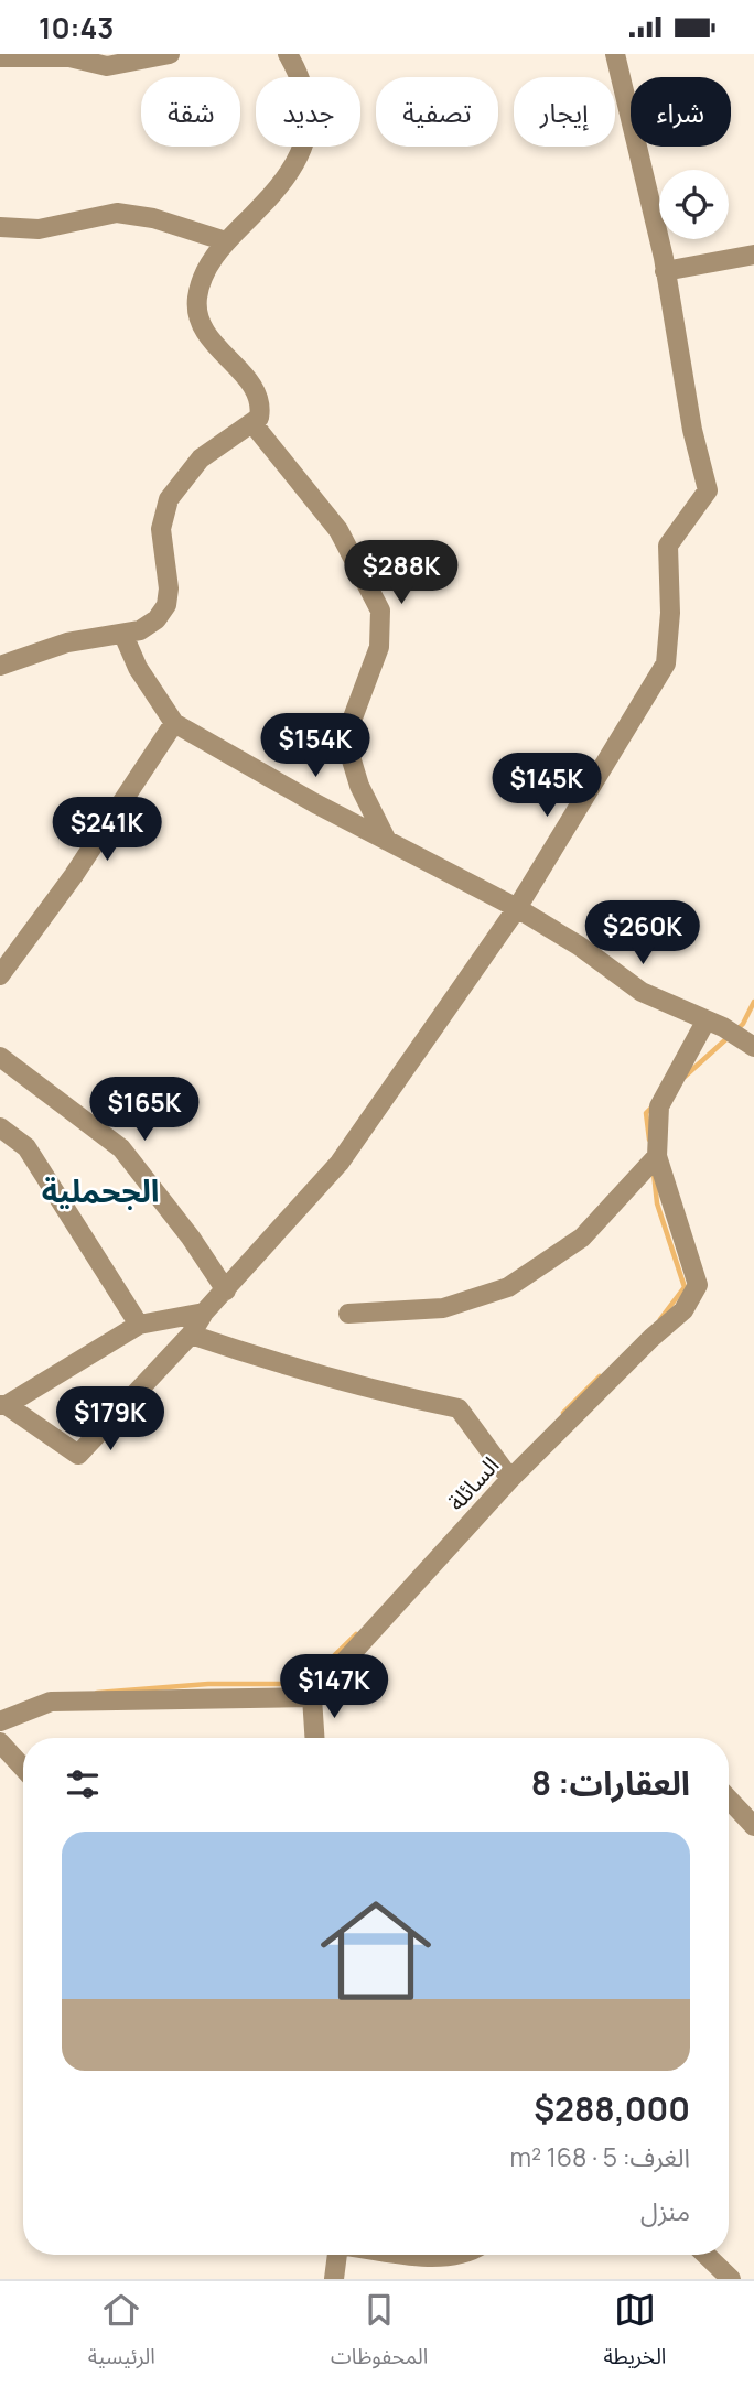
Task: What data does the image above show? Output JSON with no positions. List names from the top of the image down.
{
  "streets": {
    "street": ["السائلة"]
  },
  "districts": ["الجحملية"],
  "page": {
    "status": "10:43",
    "chip": [
      "شراء",
      "إيجار",
      "تصفية",
      "جديد",
      "شقة"
    ],
    "price": [
      "$288K",
      "$154K",
      "$145K",
      "$241K",
      "$260K",
      "$165K",
      "$179K",
      "$147K"
    ],
    "heading": "العقارات: 8",
    "list": [
      {
        "name": "$288,000",
        "note": "الغرف: 5 · 168 m² · منزل"
      }
    ],
    "tabs": ["الخريطة", "المحفوظات", "الرئيسية"]
  }
}
